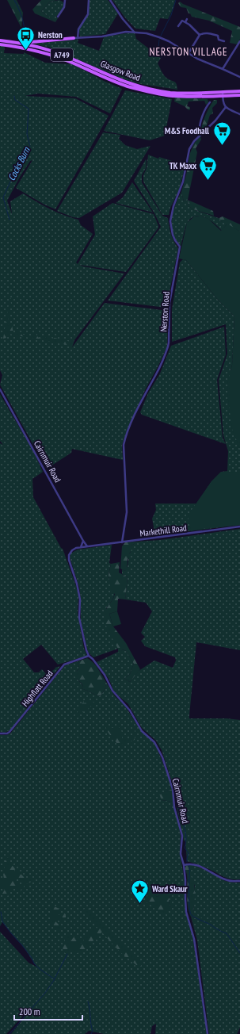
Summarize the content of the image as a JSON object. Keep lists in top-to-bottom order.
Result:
{
  "streets": {
    "main road": ["A749", "Glasgow Road"],
    "street": [
      "Nerston Road",
      "Cairnmuir Road",
      "Markethill Road",
      "Highflatt Road"
    ]
  },
  "crossings": [
    ["Nerston Road", "Markethill Road"],
    ["Cairnmuir Road", "Markethill Road"],
    ["Cairnmuir Road", "Highflatt Road"]
  ],
  "districts": ["NERSTON VILLAGE"],
  "water": ["Cocks Burn"],
  "places": {
    "bus stop": ["Nerston"],
    "supermarket": ["M&S Foodhall", "TK Maxx"],
    "place": ["Ward Skaur"]
  },
  "scale_bar": "200 m"
}
